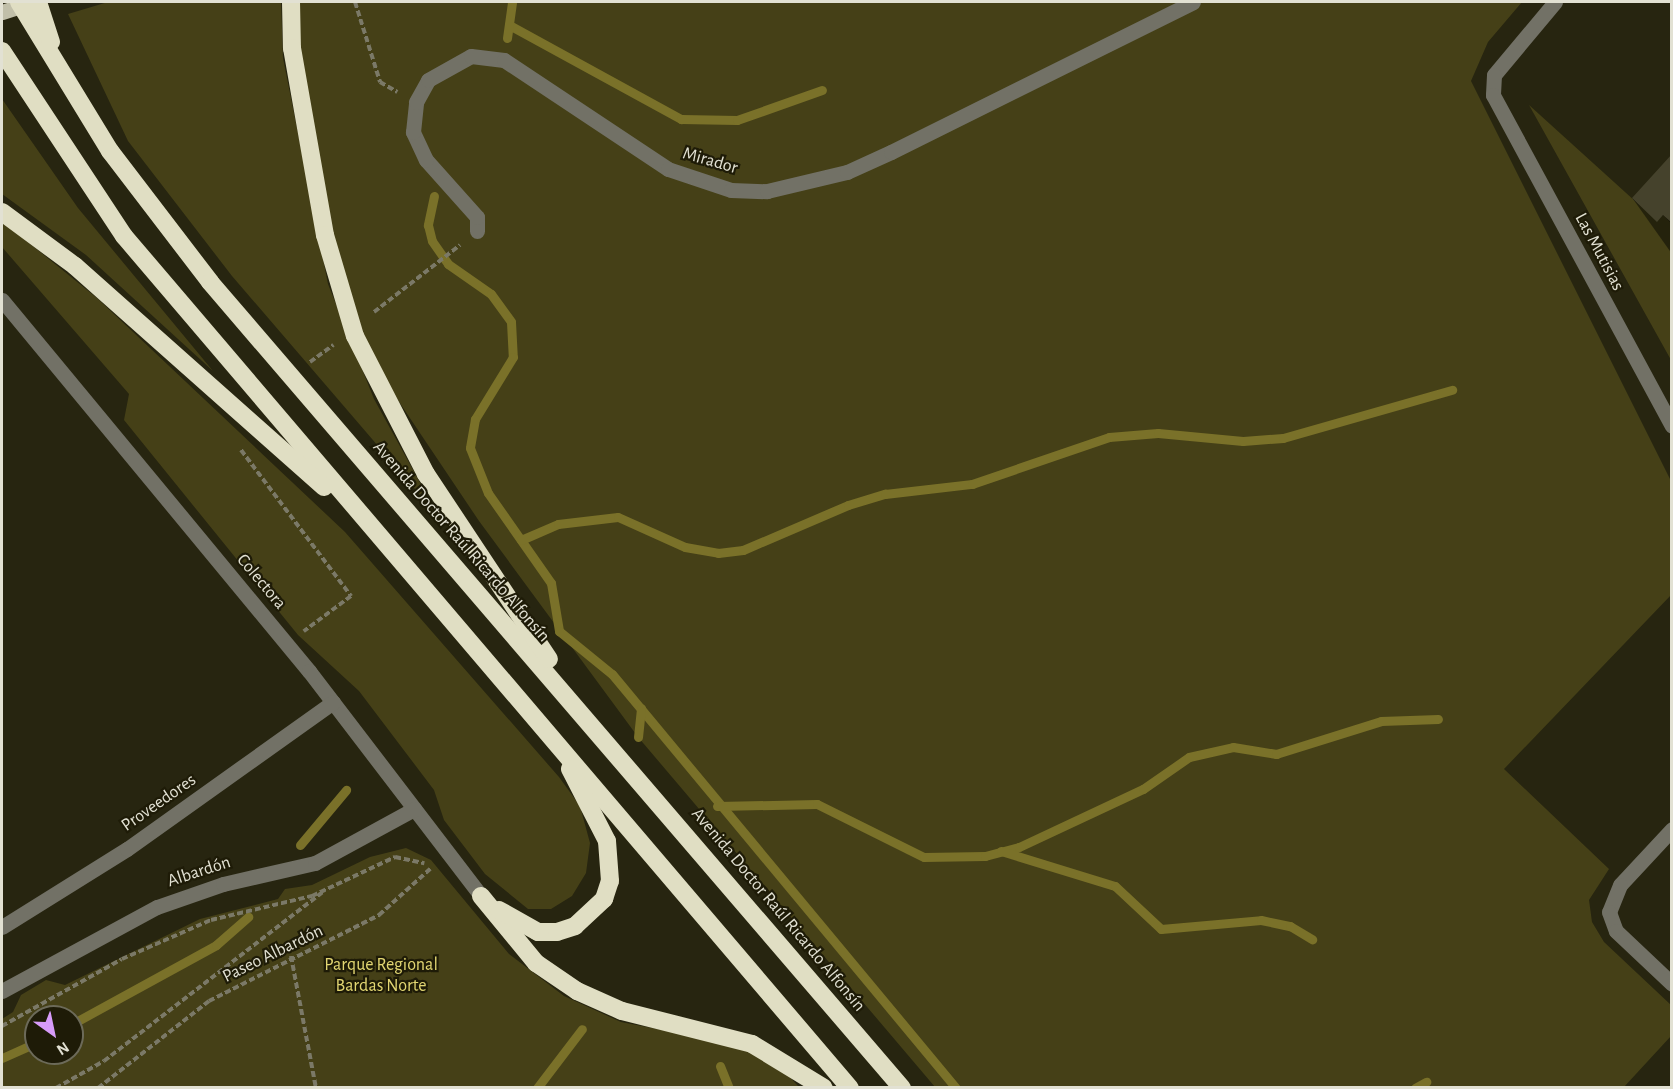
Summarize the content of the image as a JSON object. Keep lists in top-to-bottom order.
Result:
{
  "streets": {
    "highway": ["Avenida Doctor Raúl Ricardo Alfonsín"],
    "street": [
      "Mirador",
      "Las Mutisias",
      "Colectora",
      "Proveedores",
      "Albardón"
    ],
    "path": ["Paseo Albardón"]
  },
  "crossings": [
    ["Colectora", "Proveedores"],
    ["Colectora", "Albardón"]
  ],
  "parks": ["Parque Regional Bardas Norte"],
  "north": "bottom right"
}
